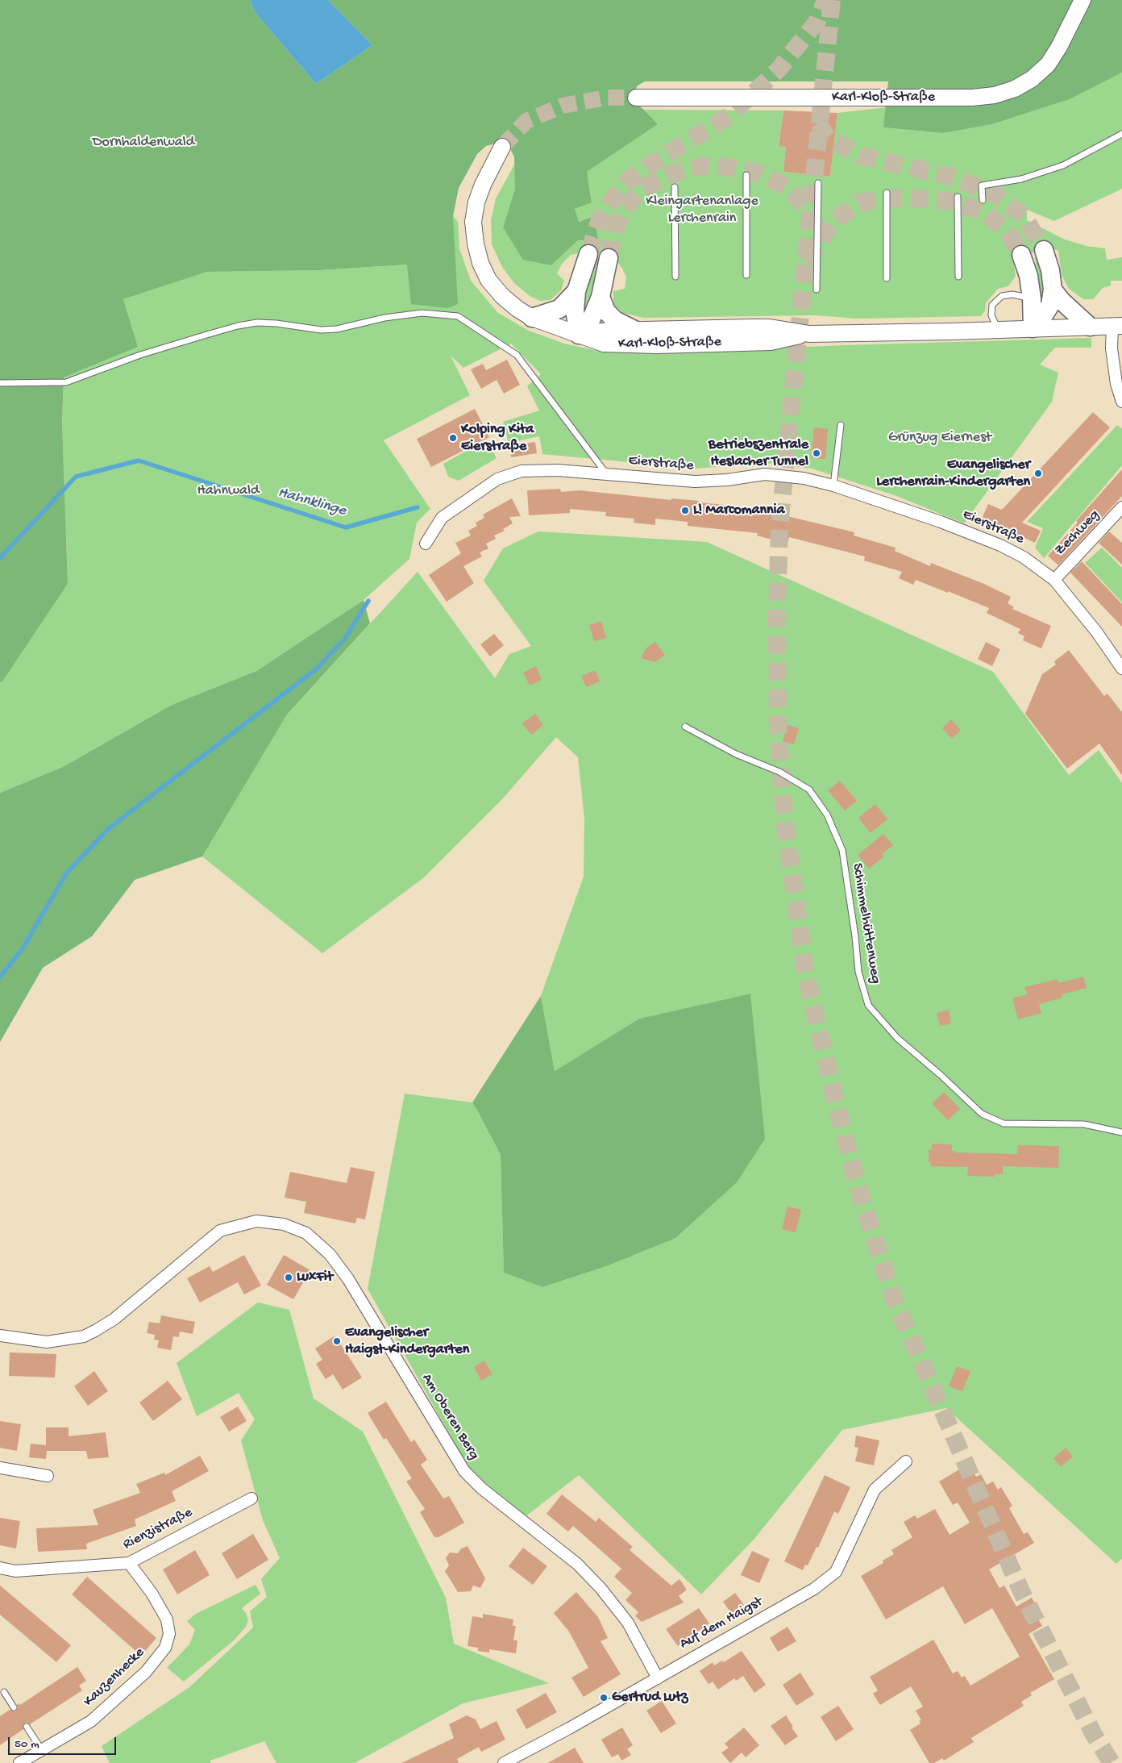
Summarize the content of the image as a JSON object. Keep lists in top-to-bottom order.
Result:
{
  "streets": {
    "main road": ["Karl-Kloß-Straße"],
    "street": [
      "Eierstraße",
      "Zechweg",
      "Am Oberen Berg",
      "Rienzistraße",
      "Auf dem Haigst",
      "Kauzenhecke"
    ],
    "lane": ["Schimmelhüttenweg"]
  },
  "crossings": [
    ["Eierstraße", "Zechweg"],
    ["Am Oberen Berg", "Auf dem Haigst"],
    ["Rienzistraße", "Kauzenhecke"]
  ],
  "water": ["Hahnklinge"],
  "parks": [
    "Dornhaldenwald",
    "Kleingartenanlage Lerchenrain",
    "Grünzug Eiernest",
    "Hahnwald"
  ],
  "places": [
    "Kolping Kita Eierstraße",
    "Betriebszentrale Heslacher Tunnel",
    "Evangelischer Lerchenrain-Kindergarten",
    "L! Marcomannia",
    "LuxFit",
    "Evangelischer Haigst-Kindergarten",
    "Gertrud Lutz"
  ],
  "scale_bar": "50 m"
}
